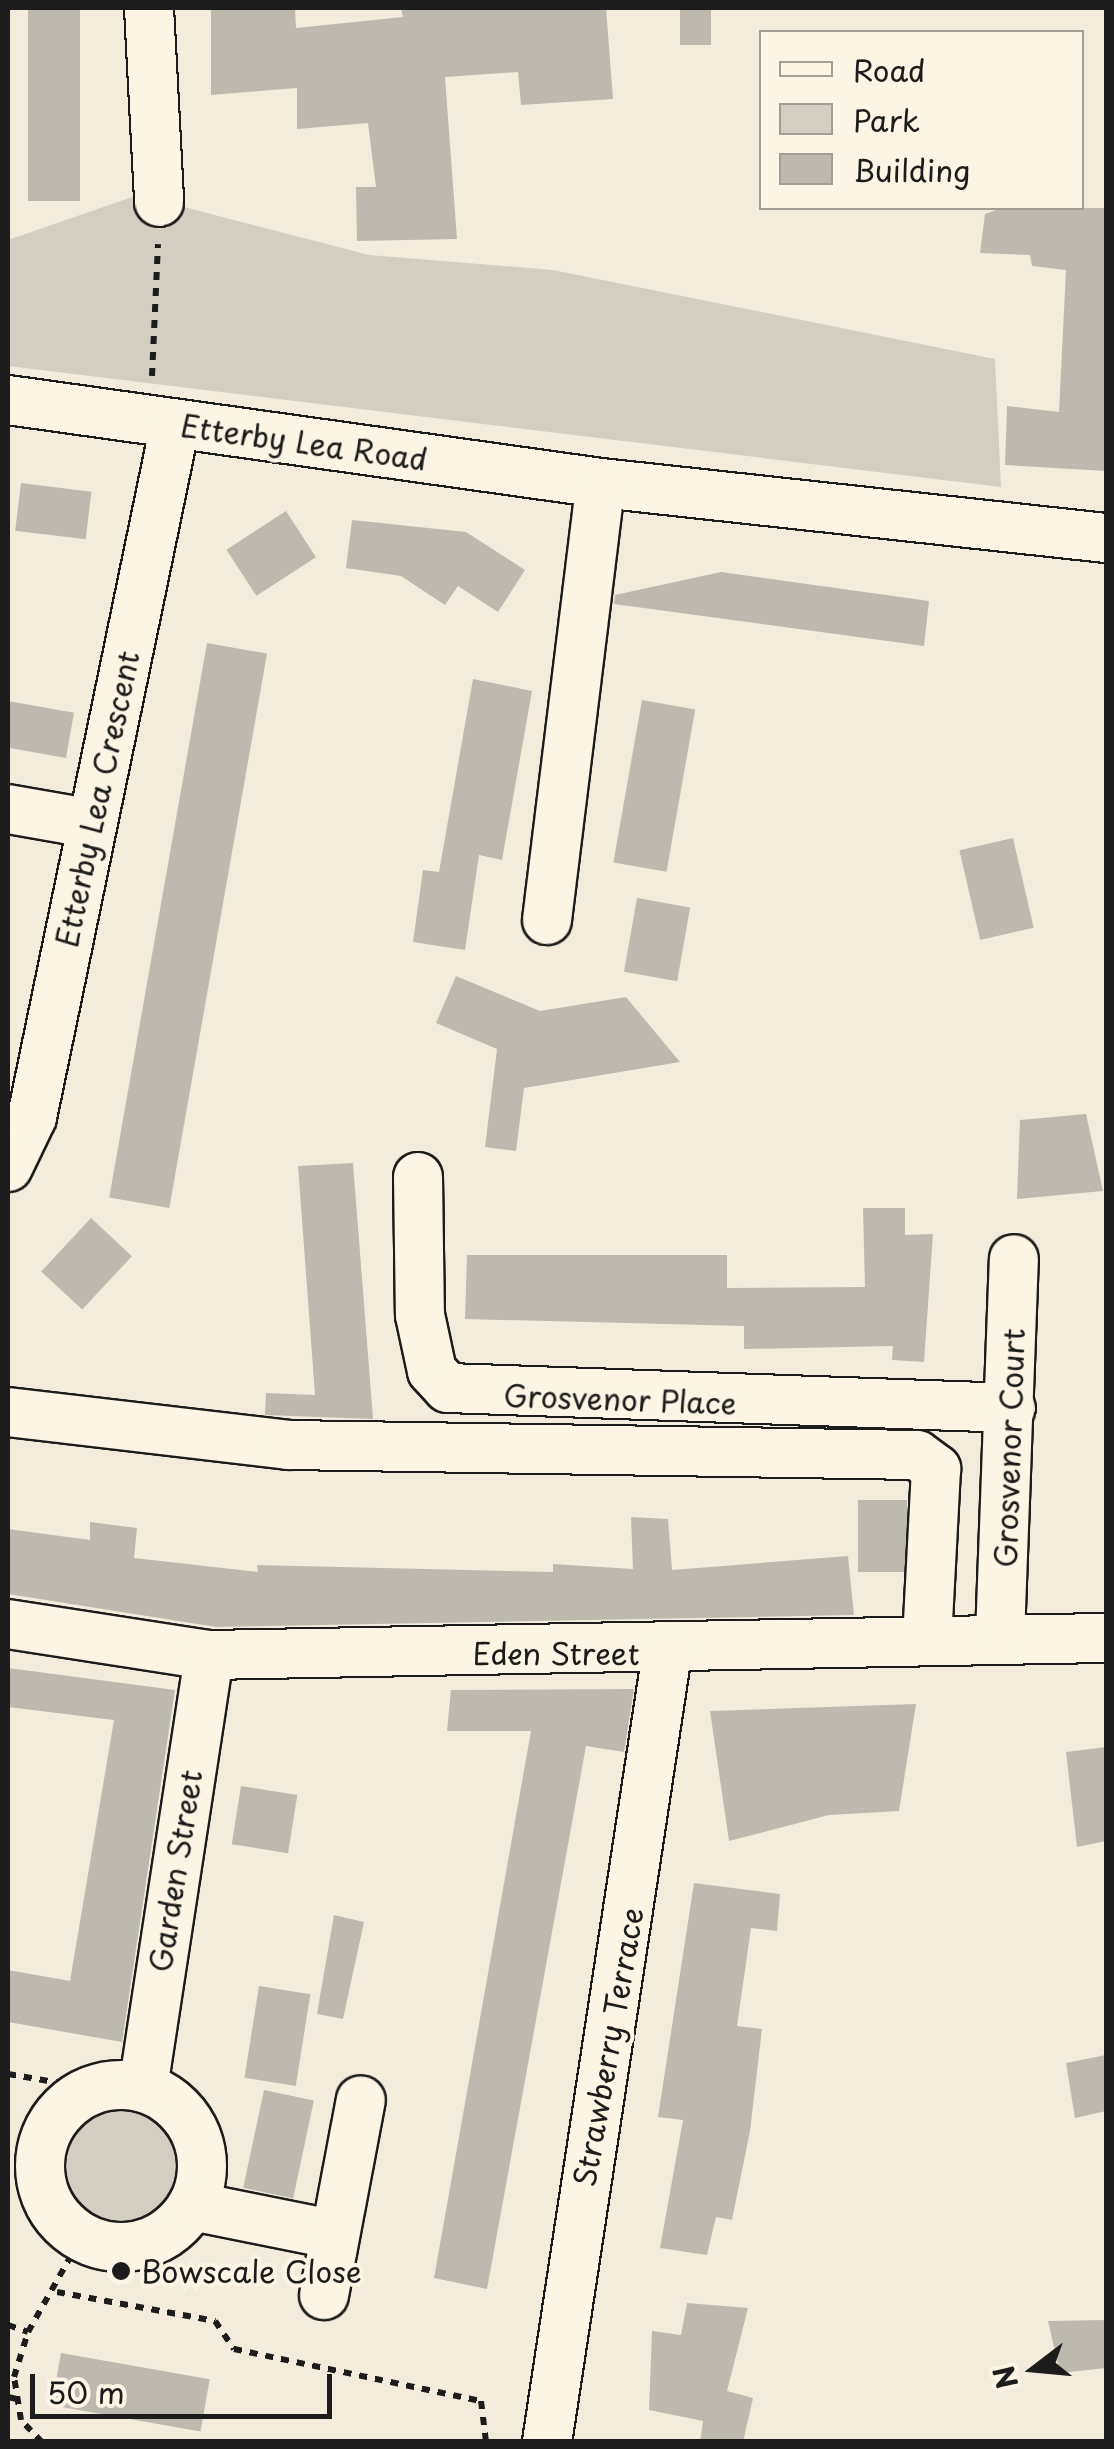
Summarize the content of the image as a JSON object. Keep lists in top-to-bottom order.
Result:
{
  "streets": {
    "street": [
      "Etterby Lea Road",
      "Etterby Lea Crescent",
      "Grosvenor Place",
      "Grosvenor Court",
      "Eden Street",
      "Garden Street",
      "Strawberry Terrace"
    ]
  },
  "crossings": [
    ["Etterby Lea Road", "Etterby Lea Crescent"],
    ["Grosvenor Place", "Grosvenor Court"],
    ["Grosvenor Court", "Eden Street"],
    ["Eden Street", "Garden Street"],
    ["Eden Street", "Strawberry Terrace"]
  ],
  "places": ["Bowscale Close"],
  "legend": ["Road", "Park", "Building"],
  "scale_bar": "50 m",
  "north": "left"
}
